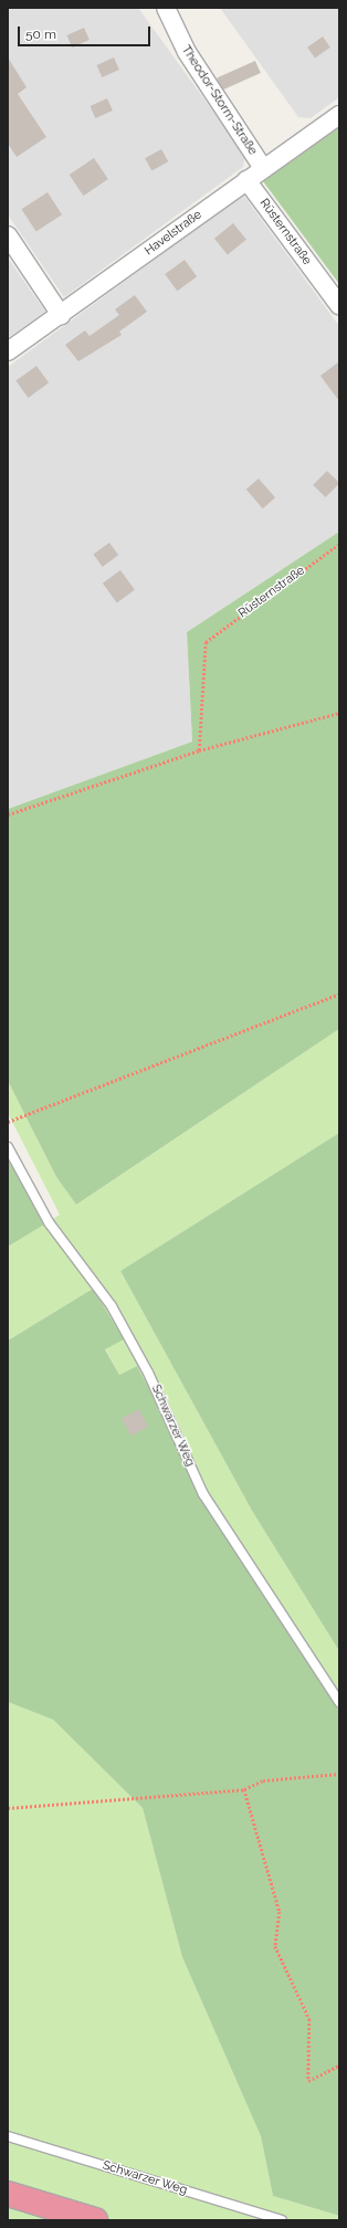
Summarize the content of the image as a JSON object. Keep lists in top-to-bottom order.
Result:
{
  "streets": {
    "street": ["Theodor-Storm-Straße", "Rüsternstraße", "Havelstraße"],
    "lane": ["Schwarzer Weg"]
  },
  "crossings": [
    ["Theodor-Storm-Straße", "Havelstraße"],
    ["Rüsternstraße", "Havelstraße"]
  ],
  "scale_bar": "50 m"
}
